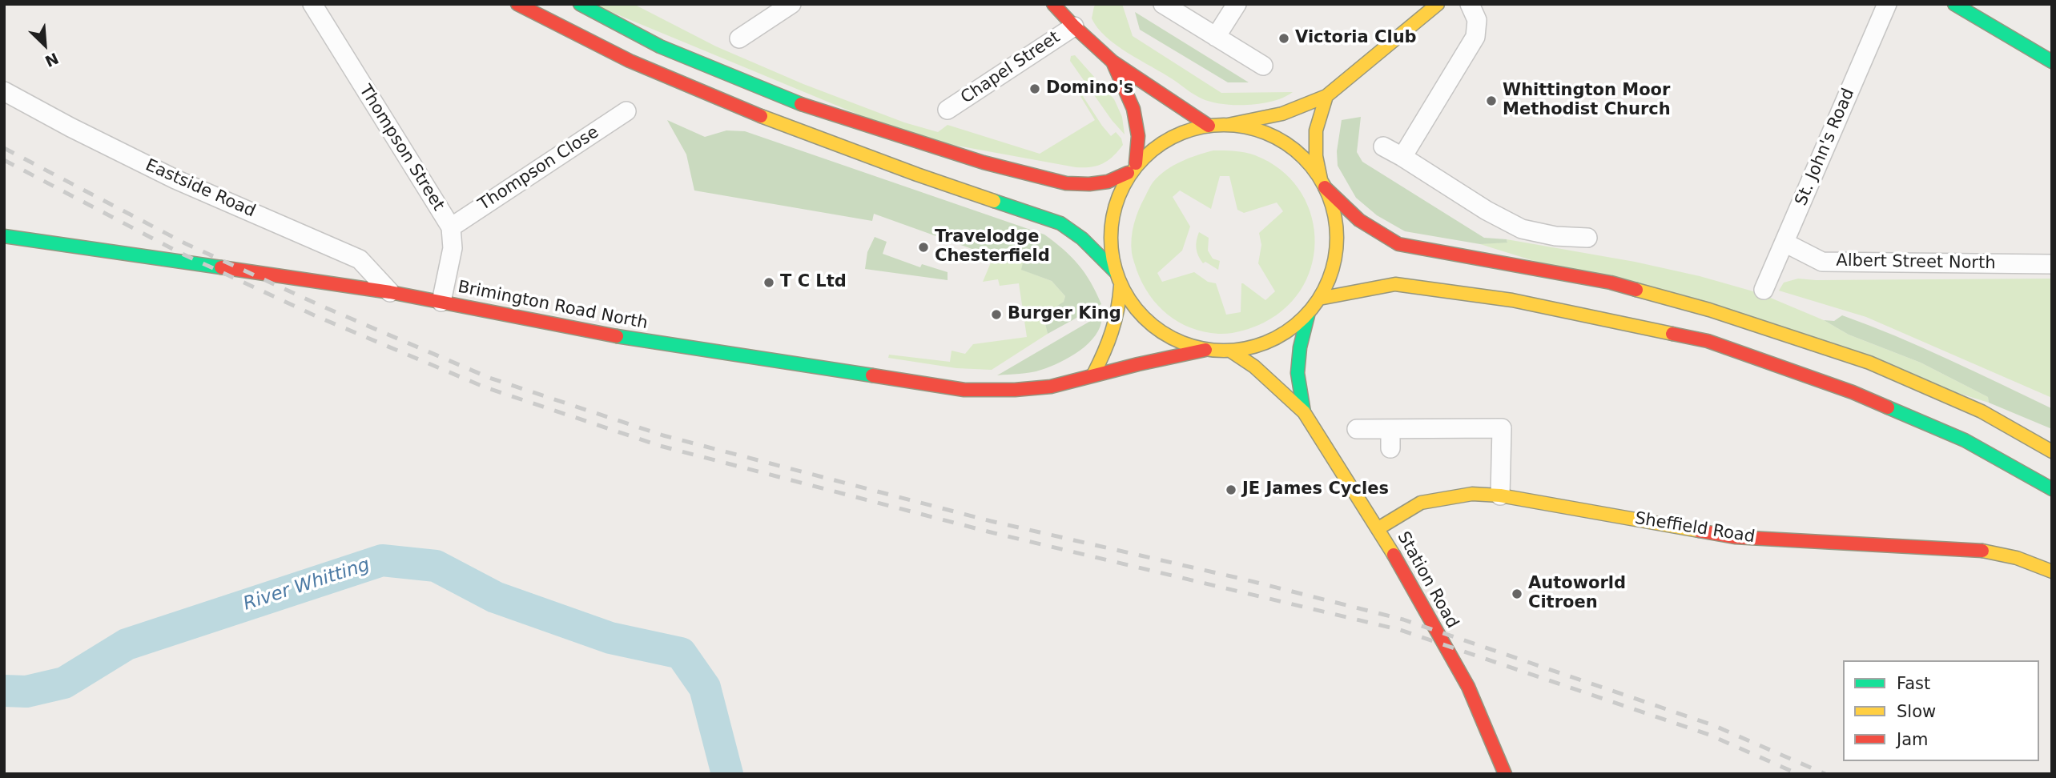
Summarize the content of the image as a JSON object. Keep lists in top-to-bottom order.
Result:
{
  "streets": {
    "main road": ["Brimington Road North", "Sheffield Road", "Station Road"],
    "street": [
      "Chapel Street",
      "St. John's Road",
      "Thompson Street",
      "Thompson Close",
      "Eastside Road",
      "Albert Street North"
    ]
  },
  "crossings": [
    ["St. John's Road", "Albert Street North"],
    ["Thompson Street", "Thompson Close"],
    ["Thompson Street", "Brimington Road North"],
    ["Eastside Road", "Brimington Road North"],
    ["Sheffield Road", "Station Road"]
  ],
  "water": ["River Whitting"],
  "places": [
    "Victoria Club",
    "Domino's",
    "Whittington Moor Methodist Church",
    "Travelodge Chesterfield",
    "T C Ltd",
    "Burger King",
    "JE James Cycles",
    "Autoworld Citroen"
  ],
  "legend": ["Fast", "Slow", "Jam"],
  "north": "bottom right"
}
